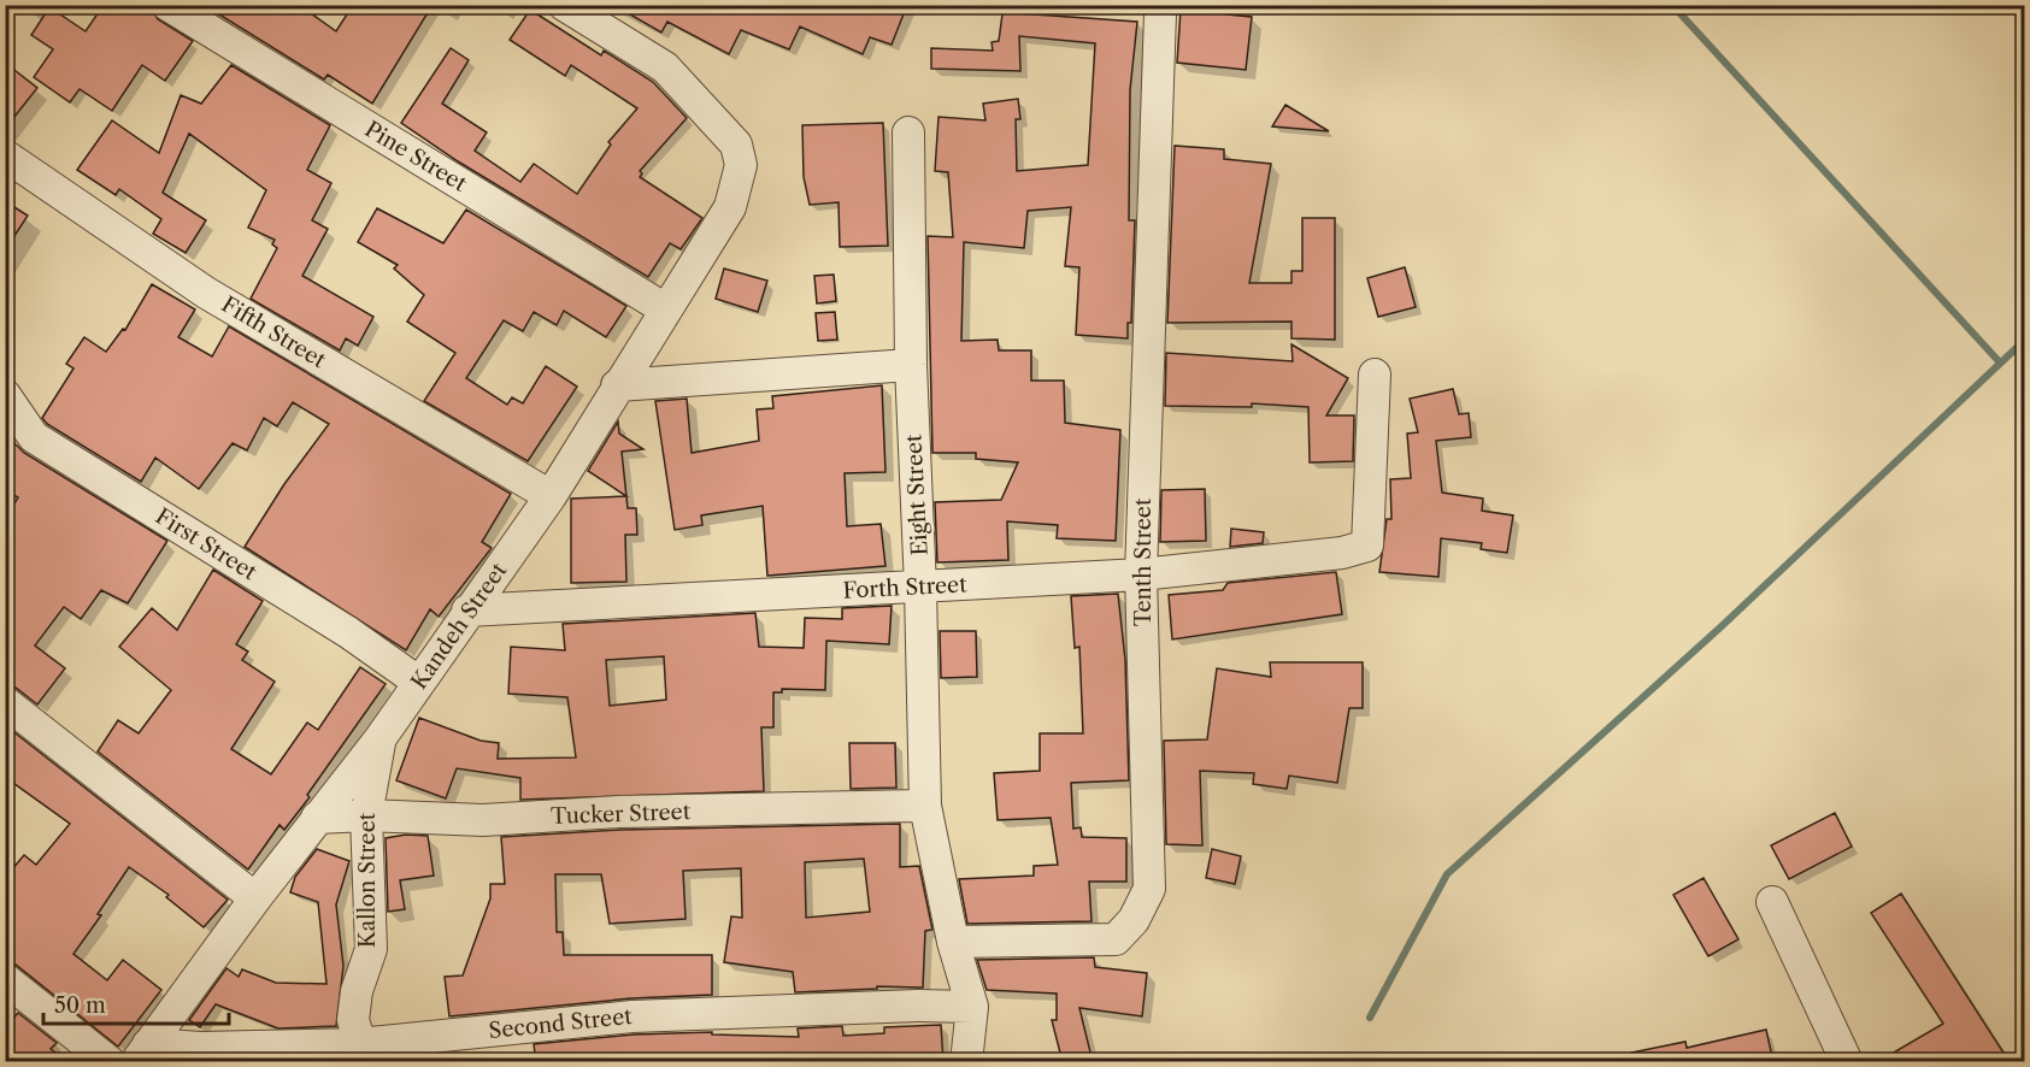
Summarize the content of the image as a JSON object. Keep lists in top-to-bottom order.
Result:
{
  "streets": {
    "street": [
      "Pine Street",
      "Fifth Street",
      "Eight Street",
      "First Street",
      "Tenth Street",
      "Forth Street",
      "Kandeh Street",
      "Tucker Street",
      "Kallon Street",
      "Second Street"
    ]
  },
  "crossings": [
    ["Pine Street", "Kandeh Street"],
    ["Fifth Street", "Kandeh Street"],
    ["Eight Street", "Tenth Street"],
    ["Eight Street", "Forth Street"],
    ["Eight Street", "Tucker Street"],
    ["Eight Street", "Second Street"],
    ["First Street", "Kandeh Street"],
    ["Tenth Street", "Forth Street"],
    ["Forth Street", "Kandeh Street"],
    ["Kandeh Street", "Tucker Street"],
    ["Kandeh Street", "Kallon Street"],
    ["Kandeh Street", "Second Street"],
    ["Tucker Street", "Kallon Street"],
    ["Kallon Street", "Second Street"]
  ],
  "scale_bar": "50 m"
}
